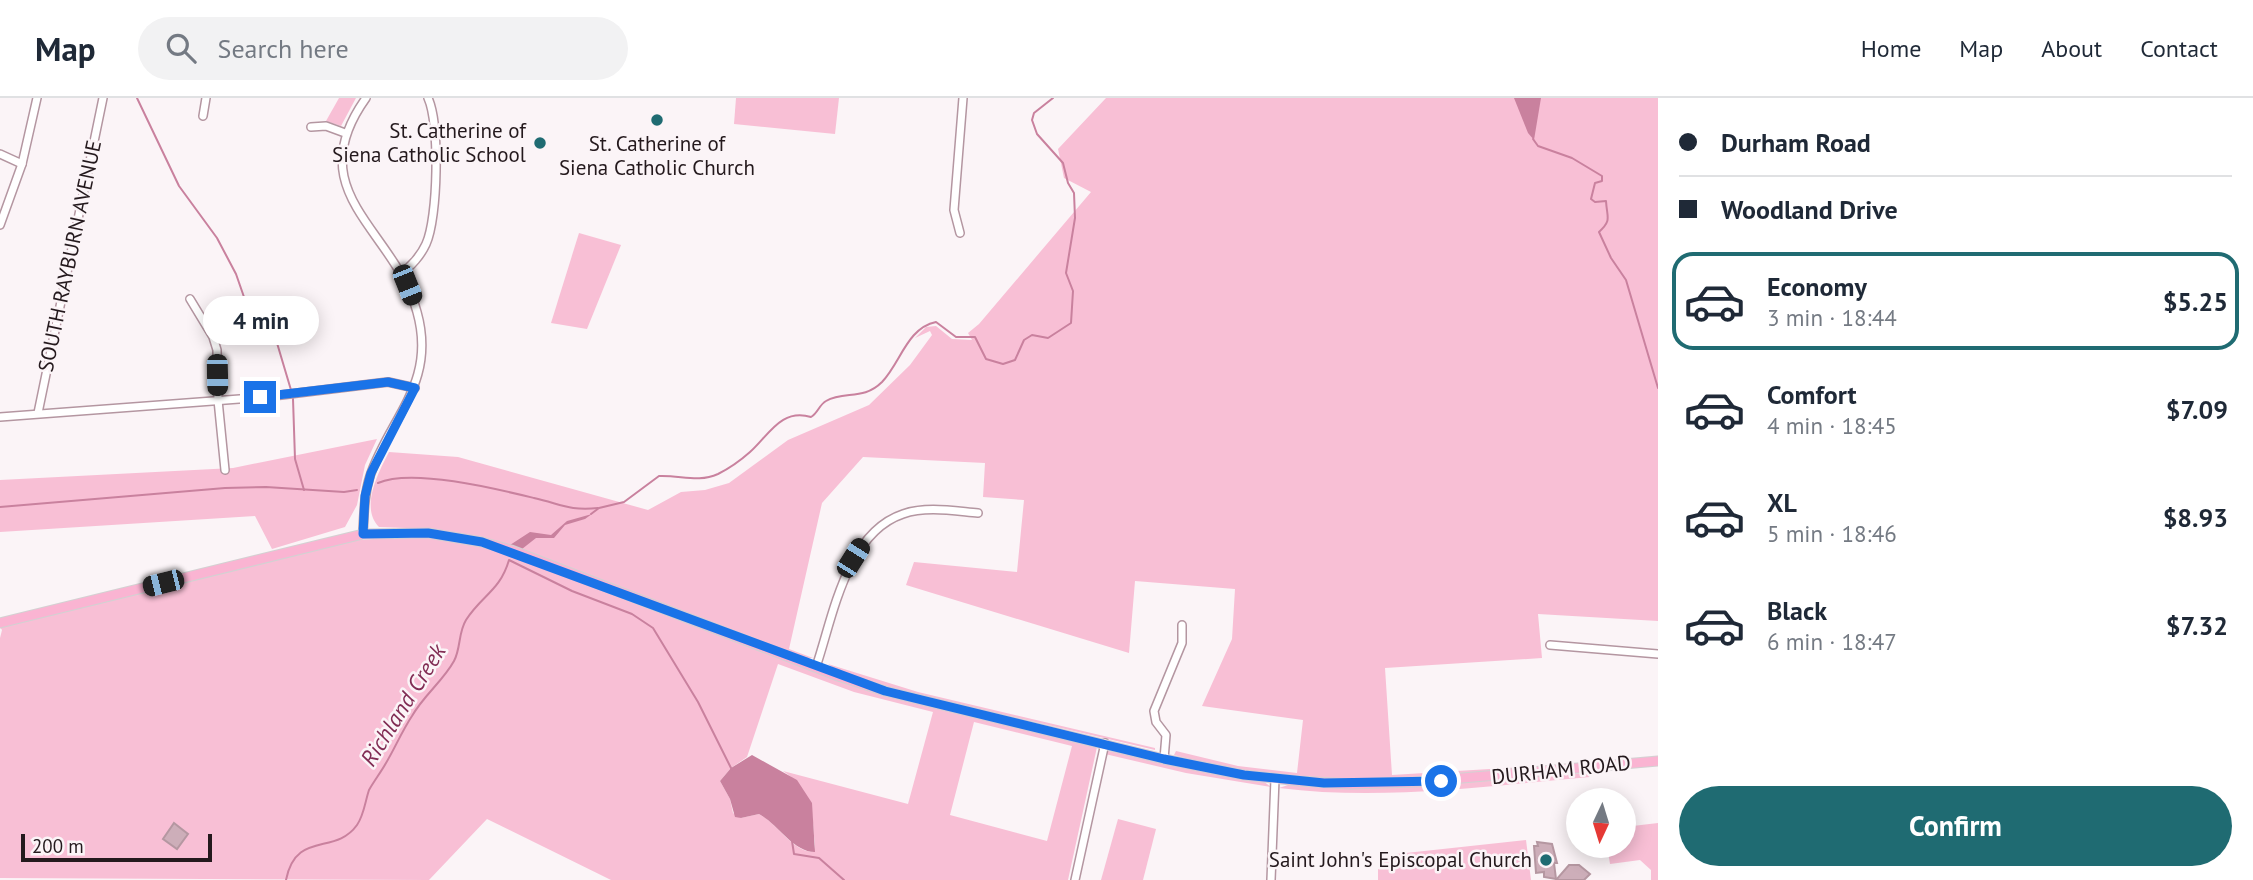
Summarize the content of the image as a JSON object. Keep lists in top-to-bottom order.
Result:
{
  "streets": {
    "main road": ["DURHAM ROAD"],
    "street": ["SOUTH RAYBURN AVENUE"]
  },
  "water": ["Richland Creek"],
  "places": ["St. Catherine of Siena Catholic Church", "St. Catherine of Siena Catholic School", "Saint John's Episcopal Church"],
  "scale_bar": "200 m",
  "north": "bottom",
  "page": {
    "header": "Map",
    "search": "Search here",
    "nav": [
      "Home",
      "Map",
      "About",
      "Contact"
    ],
    "banner": ["Durham Road", "Woodland Drive"],
    "list": [
      {
        "name": "Economy",
        "note": "3 min · 18:44",
        "value": "$5.25"
      },
      {
        "name": "Comfort",
        "note": "4 min · 18:45",
        "value": "$7.09"
      },
      {
        "name": "XL",
        "note": "5 min · 18:46",
        "value": "$8.93"
      },
      {
        "name": "Black",
        "note": "6 min · 18:47",
        "value": "$7.32"
      }
    ],
    "bubble": "4 min",
    "buttons": "Confirm",
    "scale": "200 m"
  }
}
